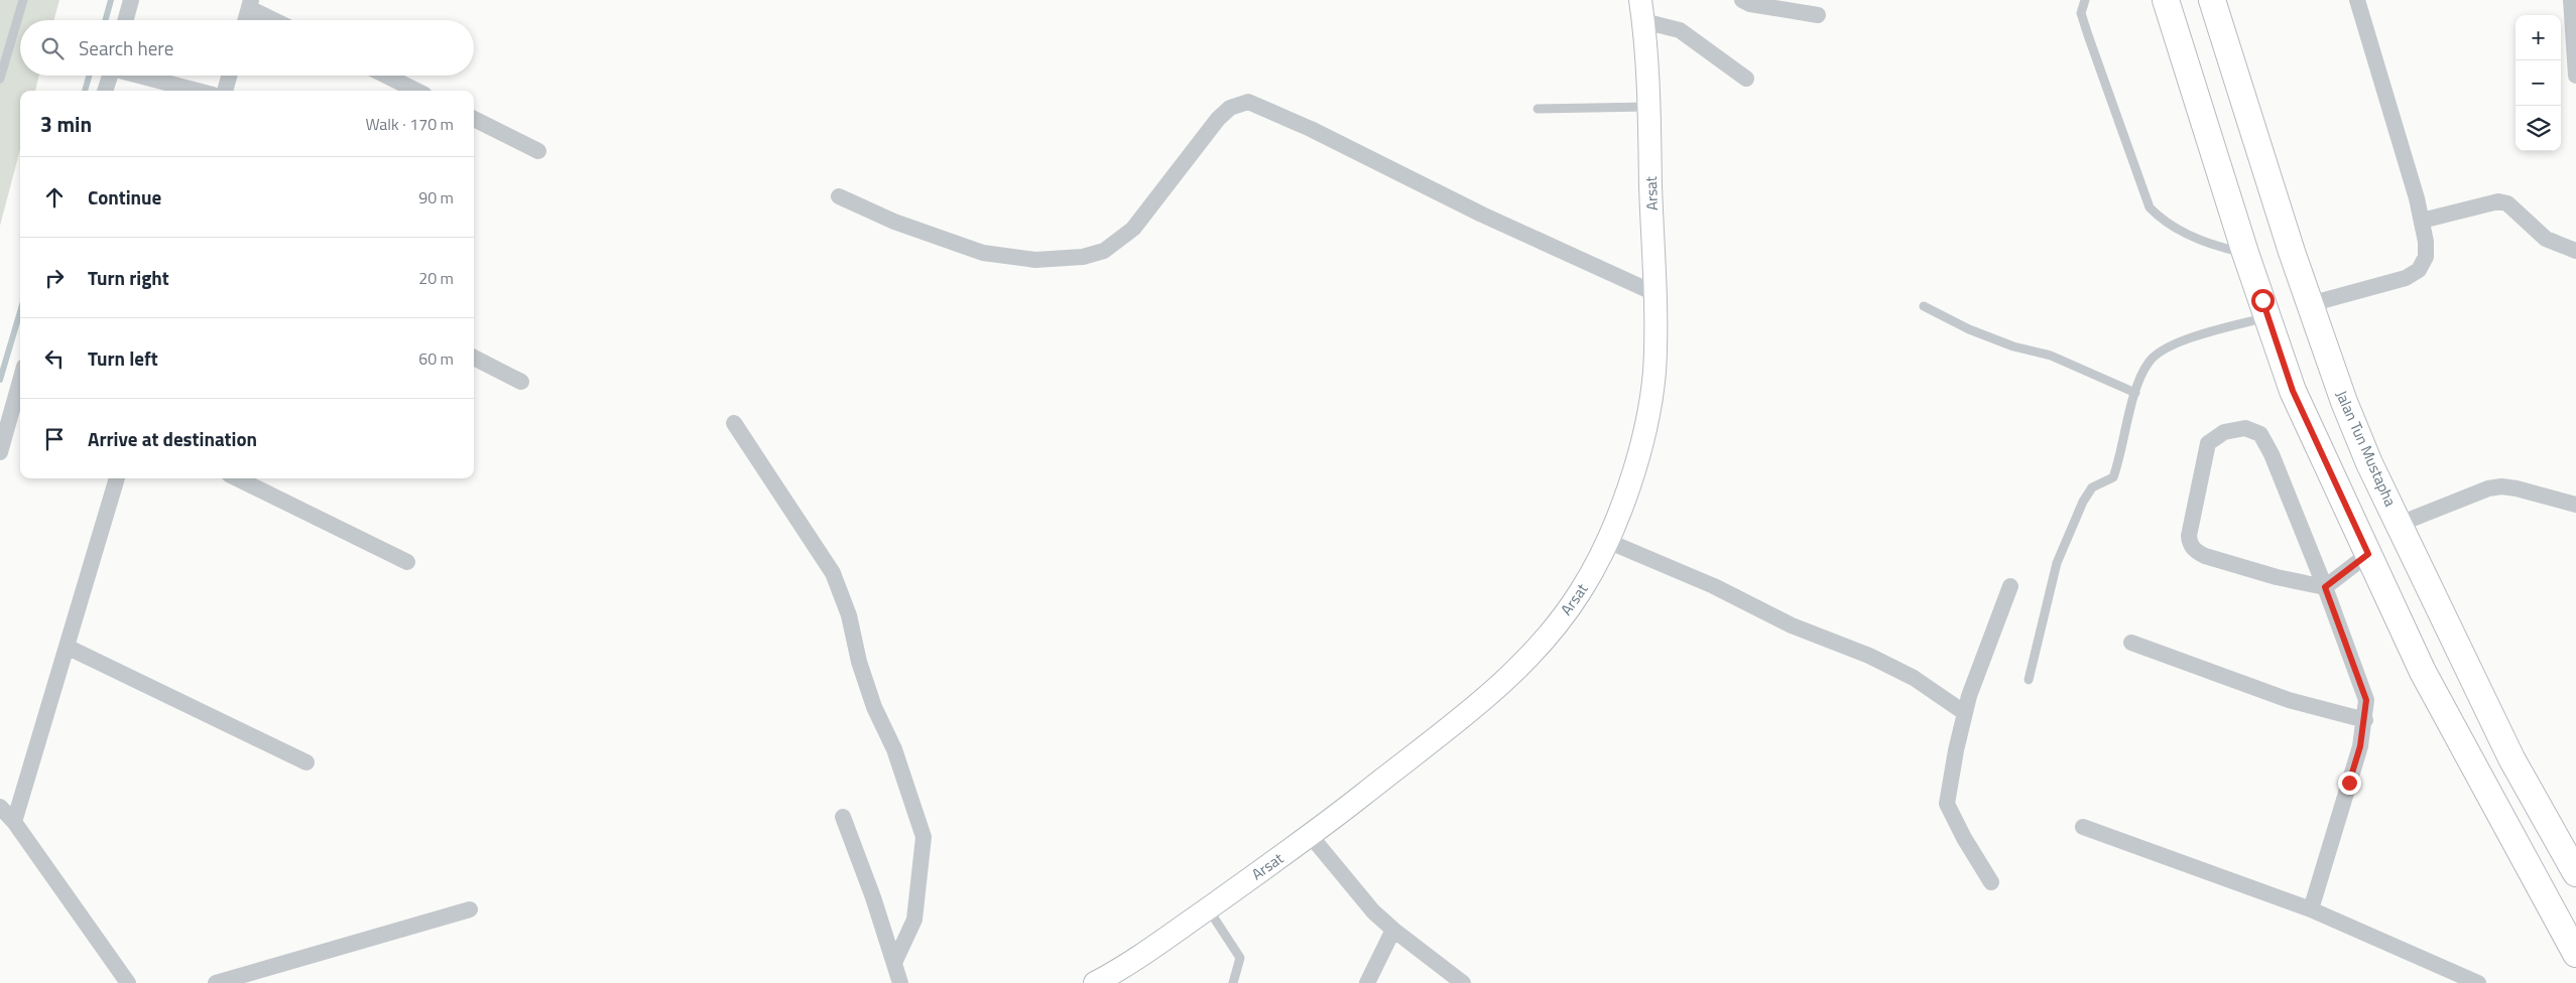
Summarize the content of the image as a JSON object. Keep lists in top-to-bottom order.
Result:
{
  "streets": {
    "main road": ["Jalan Tun Mustapha"],
    "street": ["Arsat"]
  },
  "page": {
    "map_buttons": ["+", "−"],
    "search": "Search here",
    "heading": ["3 min", "Walk · 170 m"],
    "list": [
      ["Continue", "90 m"],
      ["Turn right", "20 m"],
      ["Turn left", "60 m"],
      "Arrive at destination"
    ]
  }
}
